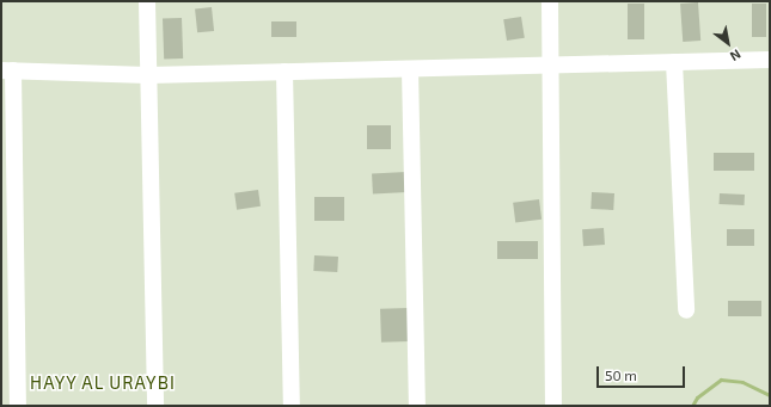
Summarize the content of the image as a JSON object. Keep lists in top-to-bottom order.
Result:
{
  "districts": ["HAYY AL URAYBI"],
  "scale_bar": "50 m",
  "north": "bottom right"
}
